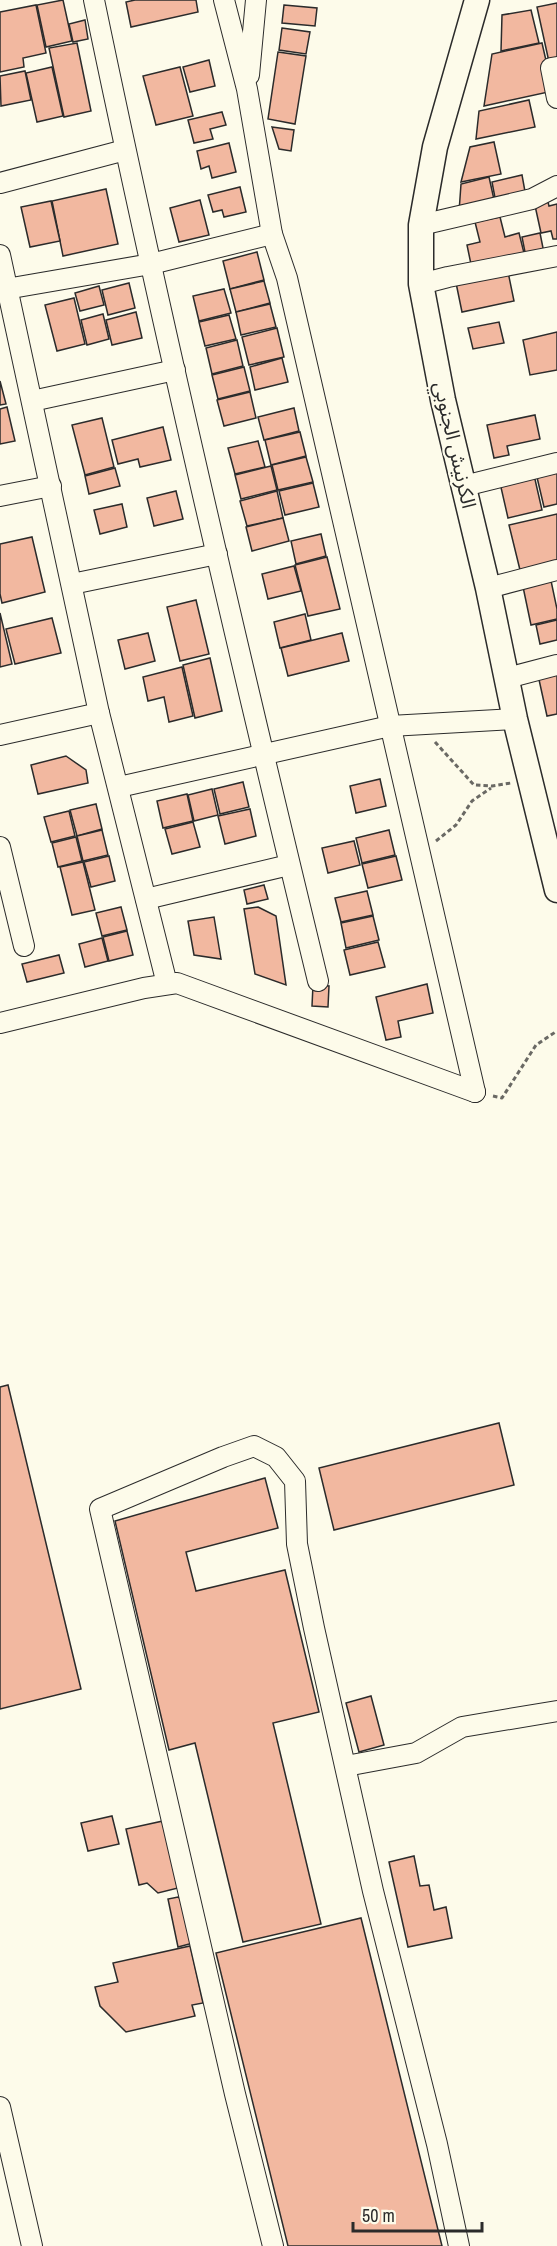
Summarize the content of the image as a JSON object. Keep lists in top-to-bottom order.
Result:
{
  "streets": {
    "main road": ["الكرنيش الجنوبي"]
  },
  "scale_bar": "50 m"
}
